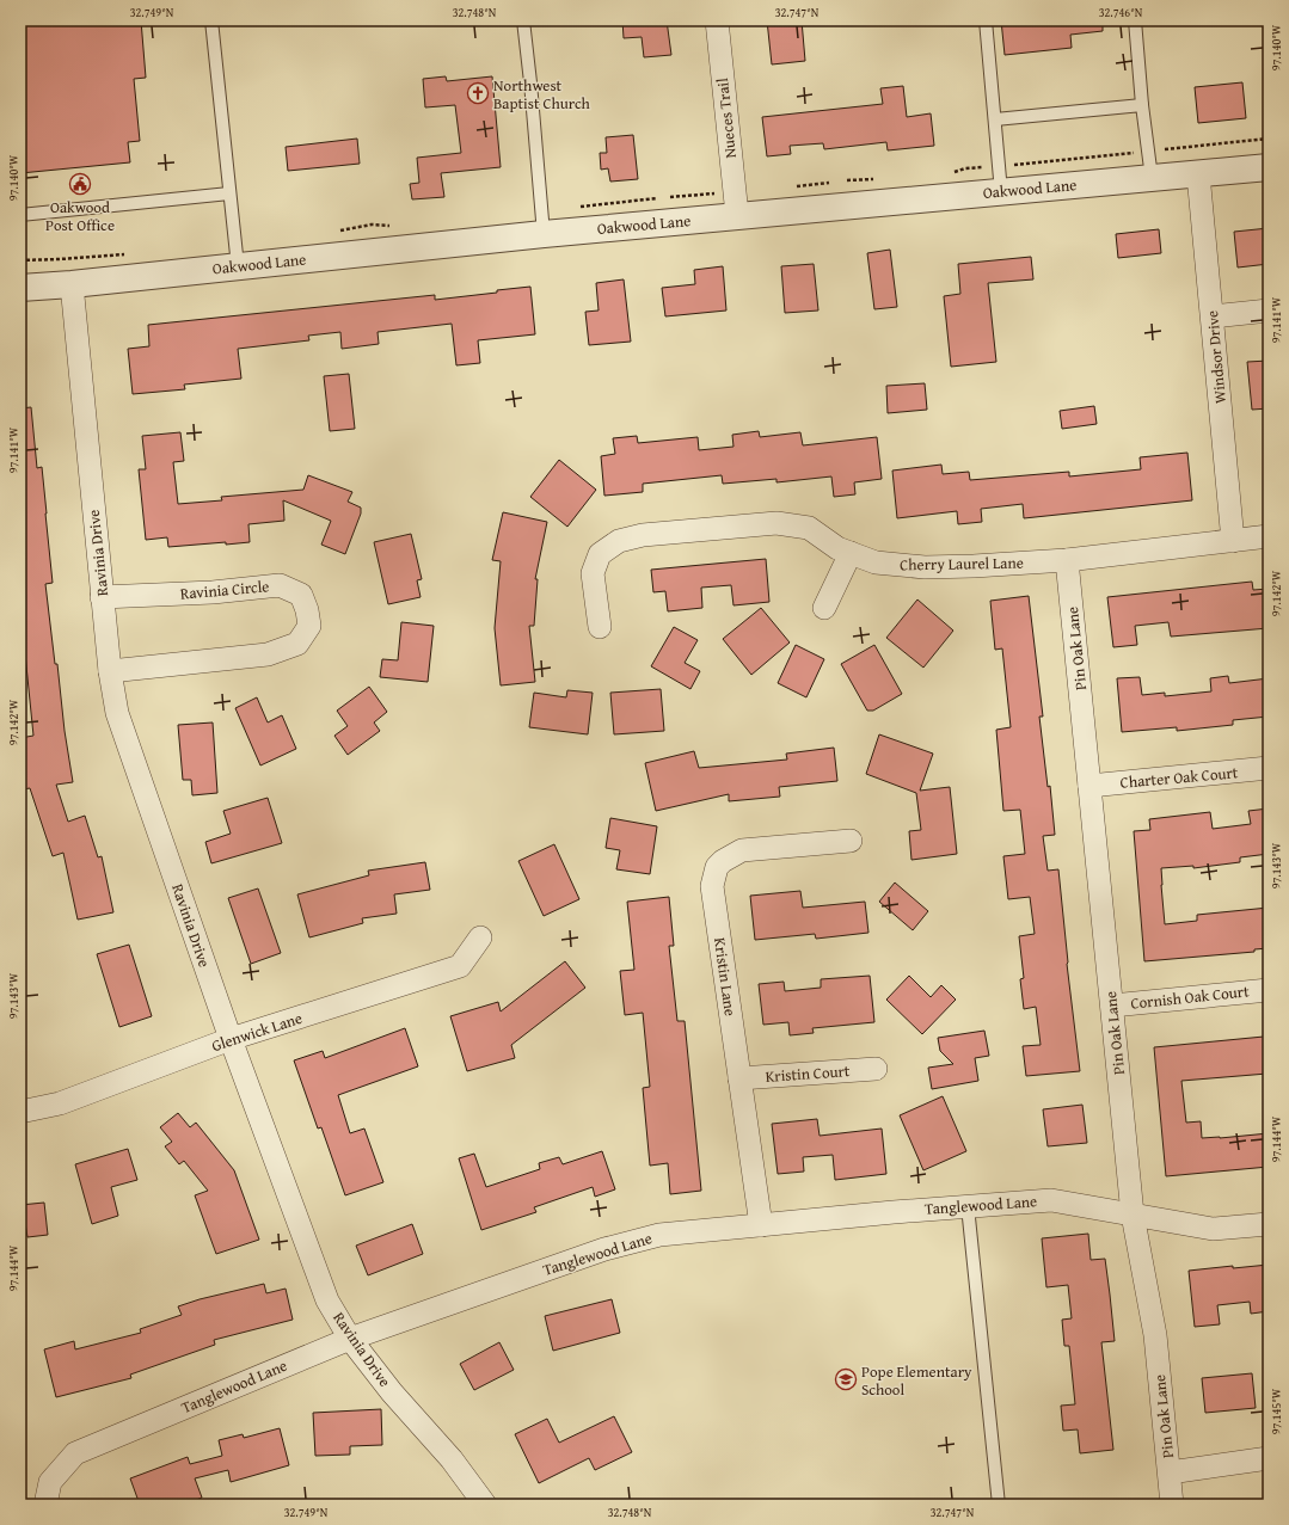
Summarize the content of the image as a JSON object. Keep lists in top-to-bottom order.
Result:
{
  "streets": {
    "street": [
      "Nueces Trail",
      "Oakwood Lane",
      "Windsor Drive",
      "Ravinia Drive",
      "Cherry Laurel Lane",
      "Ravinia Circle",
      "Pin Oak Lane",
      "Charter Oak Court",
      "Kristin Lane",
      "Cornish Oak Court",
      "Glenwick Lane",
      "Kristin Court",
      "Tanglewood Lane"
    ]
  },
  "crossings": [
    ["Nueces Trail", "Oakwood Lane"],
    ["Oakwood Lane", "Windsor Drive"],
    ["Oakwood Lane", "Ravinia Drive"],
    ["Windsor Drive", "Cherry Laurel Lane"],
    ["Ravinia Drive", "Ravinia Circle"],
    ["Ravinia Drive", "Glenwick Lane"],
    ["Ravinia Drive", "Tanglewood Lane"],
    ["Cherry Laurel Lane", "Pin Oak Lane"],
    ["Pin Oak Lane", "Charter Oak Court"],
    ["Pin Oak Lane", "Cornish Oak Court"],
    ["Pin Oak Lane", "Tanglewood Lane"],
    ["Kristin Lane", "Kristin Court"],
    ["Kristin Lane", "Tanglewood Lane"]
  ],
  "places": {
    "church": ["Northwest Baptist Church"],
    "public building": ["Oakwood Post Office"],
    "school or university": ["Pope Elementary School"]
  },
  "coordinates": [
    "32.749°N",
    "32.748°N",
    "32.747°N",
    "32.746°N",
    "97.140°W",
    "97.141°W",
    "97.142°W",
    "97.143°W",
    "97.144°W",
    "97.145°W"
  ]
}
